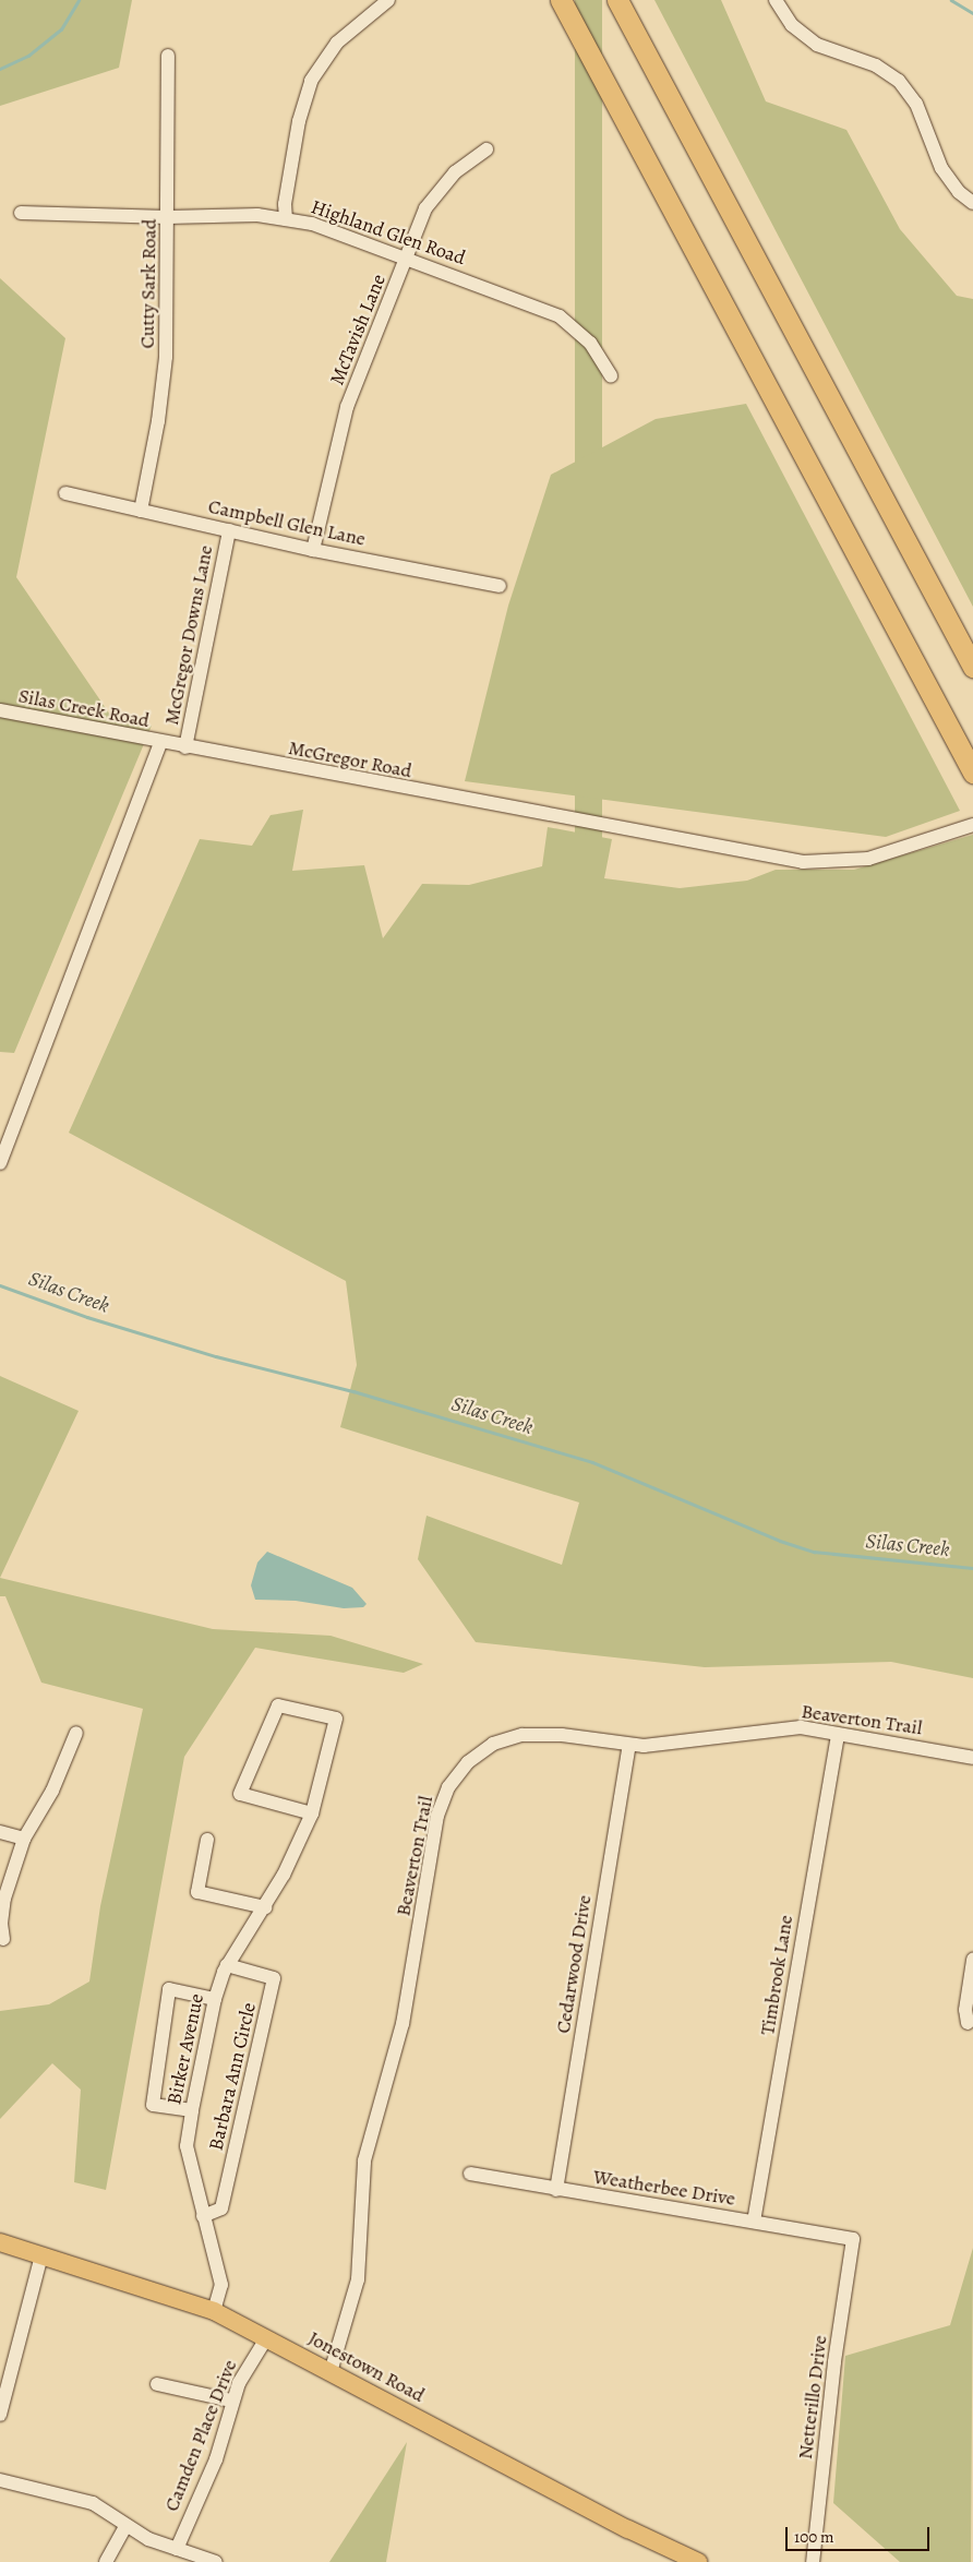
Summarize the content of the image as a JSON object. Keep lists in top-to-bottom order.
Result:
{
  "streets": {
    "main road": ["Jonestown Road"],
    "street": [
      "Highland Glen Road",
      "Cutty Sark Road",
      "McTavish Lane",
      "Campbell Glen Lane",
      "McGregor Downs Lane",
      "Silas Creek Road",
      "McGregor Road",
      "Beaverton Trail",
      "Cedarwood Drive",
      "Timbrook Lane",
      "Birker Avenue",
      "Barbara Ann Circle",
      "Weatherbee Drive",
      "Netterillo Drive",
      "Camden Place Drive"
    ]
  },
  "crossings": [
    ["Highland Glen Road", "Cutty Sark Road"],
    ["Highland Glen Road", "McTavish Lane"],
    ["Cutty Sark Road", "Campbell Glen Lane"],
    ["McTavish Lane", "Campbell Glen Lane"],
    ["Campbell Glen Lane", "McGregor Downs Lane"],
    ["McGregor Downs Lane", "McGregor Road"],
    ["Silas Creek Road", "McGregor Road"],
    ["Beaverton Trail", "Cedarwood Drive"],
    ["Beaverton Trail", "Timbrook Lane"],
    ["Beaverton Trail", "Jonestown Road"],
    ["Cedarwood Drive", "Weatherbee Drive"],
    ["Timbrook Lane", "Weatherbee Drive"],
    ["Birker Avenue", "Barbara Ann Circle"],
    ["Birker Avenue", "Jonestown Road"],
    ["Weatherbee Drive", "Netterillo Drive"],
    ["Jonestown Road", "Camden Place Drive"]
  ],
  "water": ["Silas Creek"],
  "scale_bar": "100 m"
}
